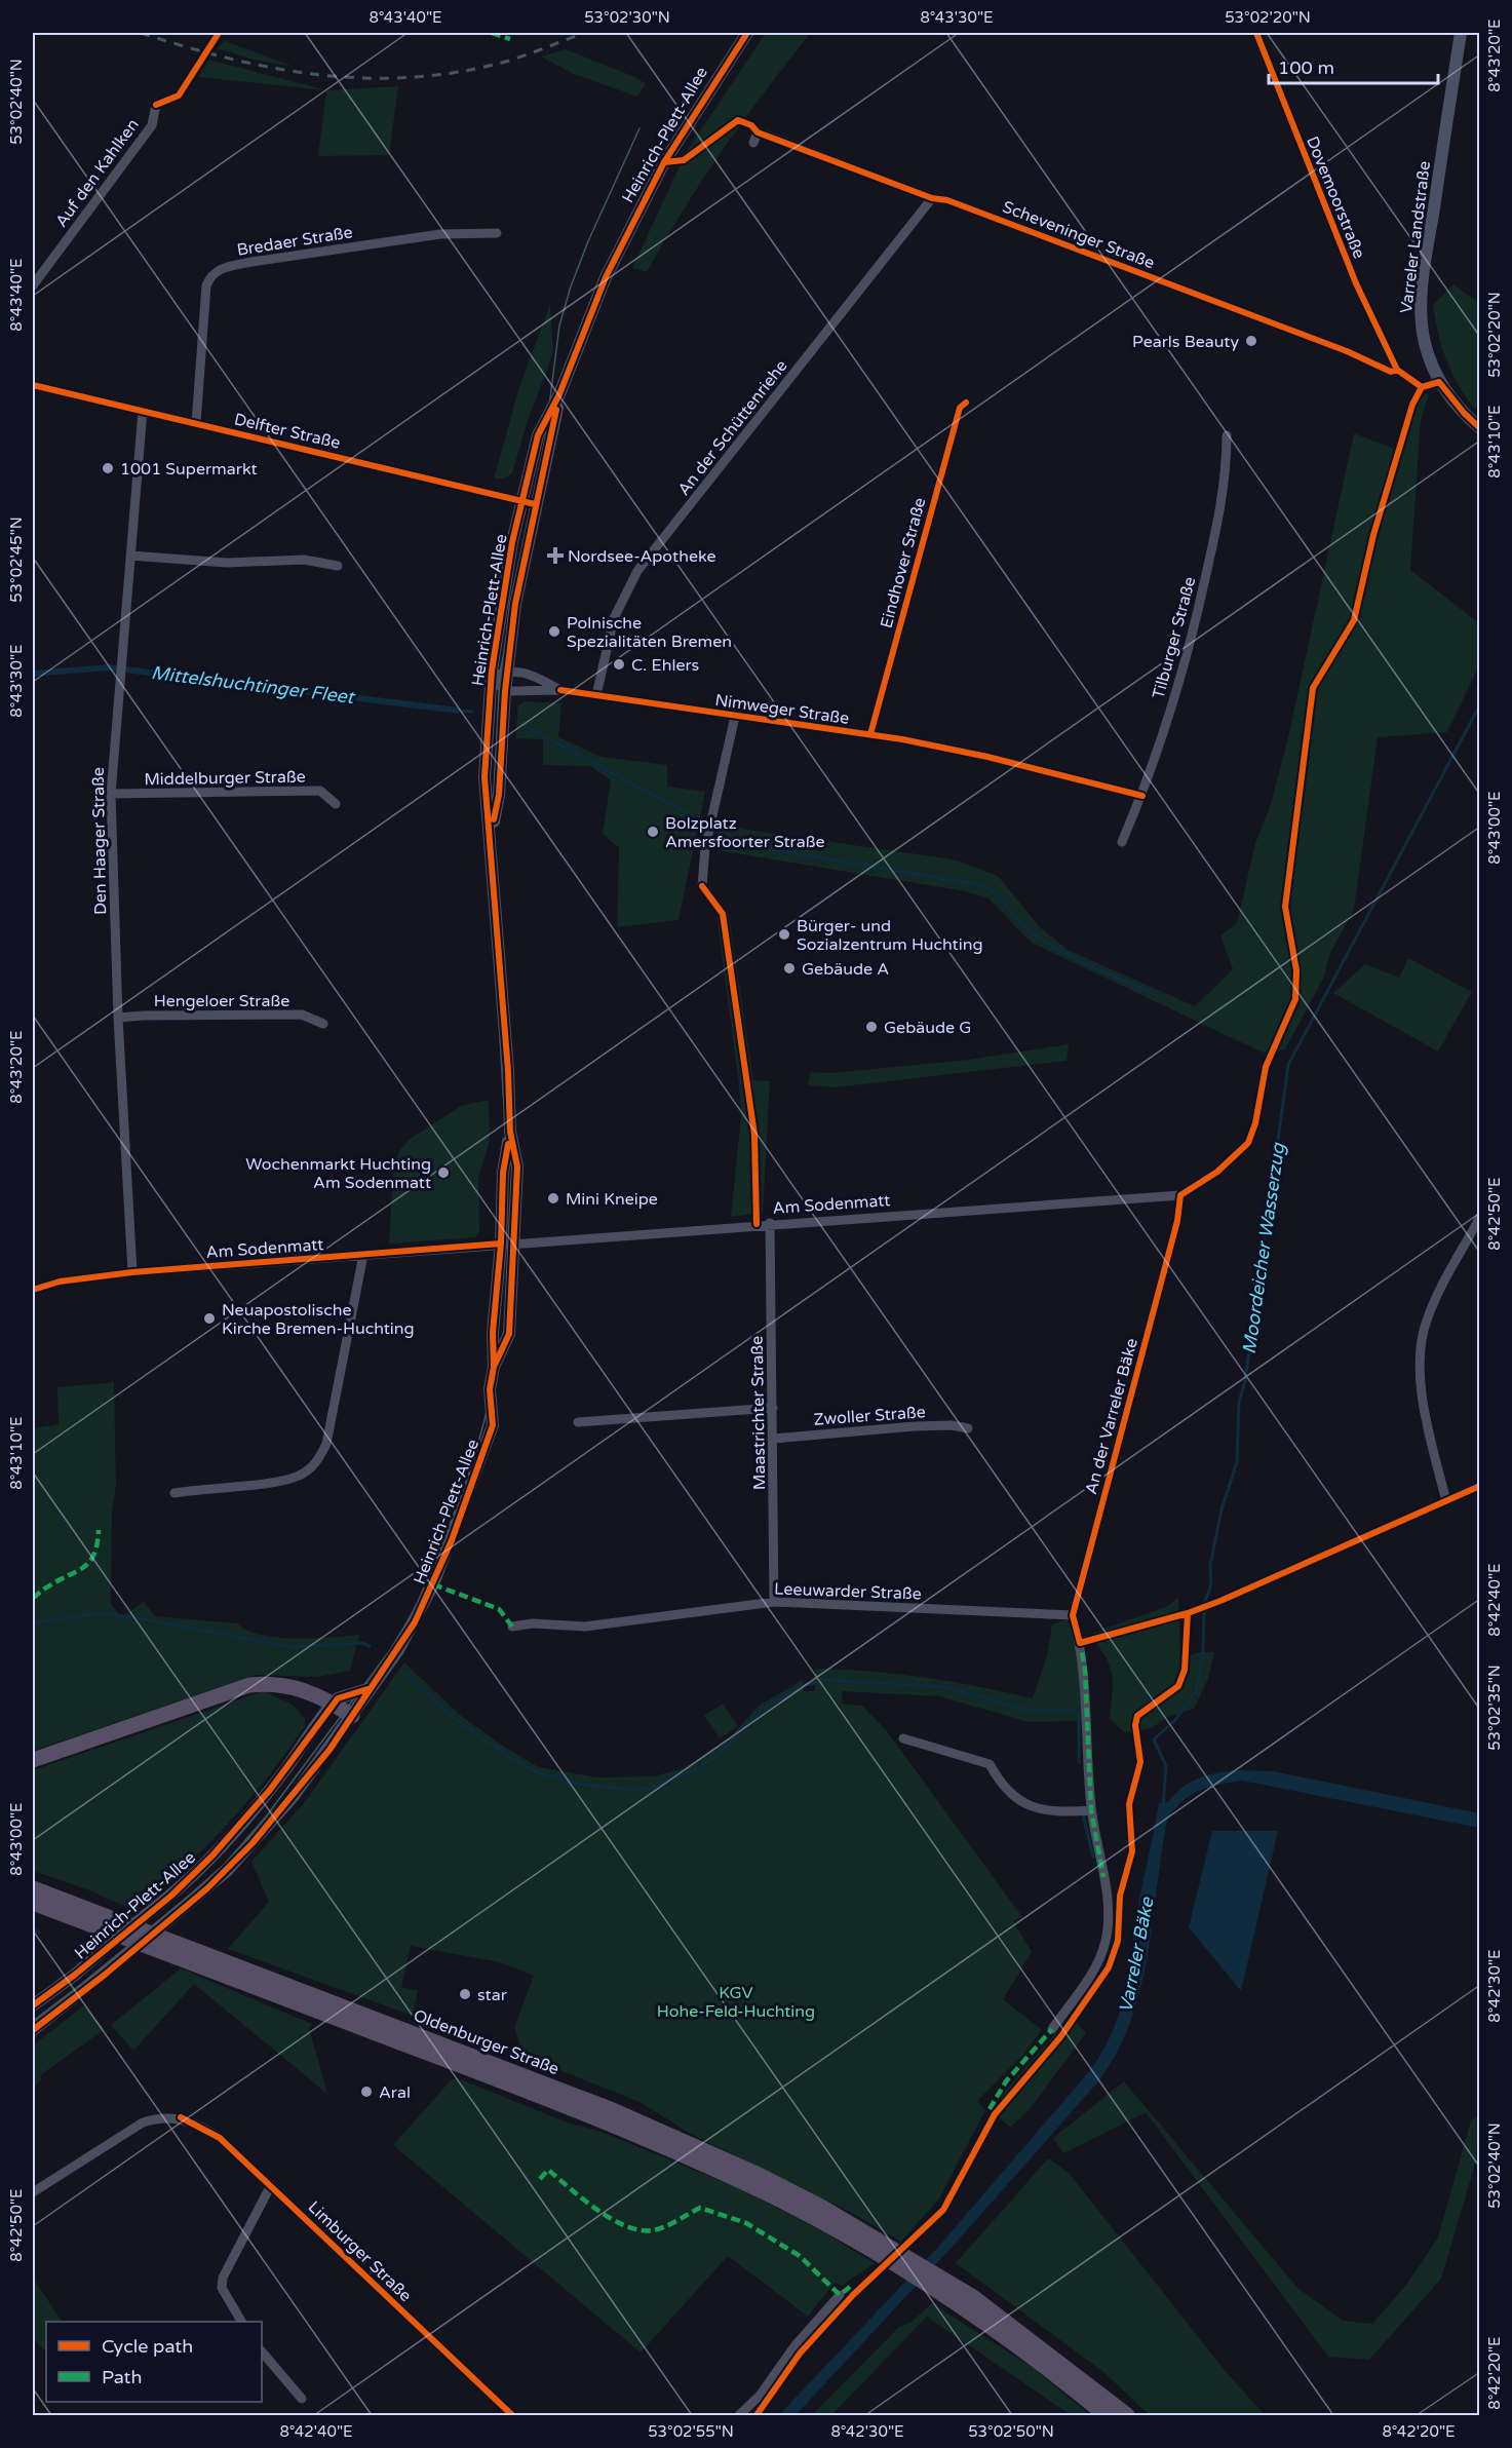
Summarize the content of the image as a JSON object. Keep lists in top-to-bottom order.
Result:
{
  "streets": {
    "highway": ["Oldenburger Straße"],
    "main road": ["Heinrich-Plett-Allee", "Varreler Landstraße"],
    "street": [
      "Auf den Kahlken",
      "Dovemoorstraße",
      "Scheveninger Straße",
      "Bredaer Straße",
      "An der Schüttenriehe",
      "Delfter Straße",
      "Eindhover Straße",
      "Tilburger Straße",
      "Nimweger Straße",
      "Middelburger Straße",
      "Den Haager Straße",
      "Hengeloer Straße",
      "Am Sodenmatt",
      "Maastrichter Straße",
      "Zwoller Straße",
      "An der Varreler Bäke",
      "Leeuwarder Straße",
      "Limburger Straße"
    ]
  },
  "crossings": [
    ["Heinrich-Plett-Allee", "Delfter Straße"],
    ["Heinrich-Plett-Allee", "Nimweger Straße"],
    ["Heinrich-Plett-Allee", "Am Sodenmatt"],
    ["Dovemoorstraße", "Scheveninger Straße"],
    ["Scheveninger Straße", "An der Schüttenriehe"],
    ["Bredaer Straße", "Delfter Straße"],
    ["An der Schüttenriehe", "Nimweger Straße"],
    ["Delfter Straße", "Den Haager Straße"],
    ["Eindhover Straße", "Nimweger Straße"],
    ["Tilburger Straße", "Nimweger Straße"],
    ["Middelburger Straße", "Den Haager Straße"],
    ["Den Haager Straße", "Hengeloer Straße"],
    ["Den Haager Straße", "Am Sodenmatt"],
    ["Am Sodenmatt", "Maastrichter Straße"],
    ["Am Sodenmatt", "An der Varreler Bäke"],
    ["Maastrichter Straße", "Zwoller Straße"],
    ["Maastrichter Straße", "Leeuwarder Straße"],
    ["An der Varreler Bäke", "Leeuwarder Straße"]
  ],
  "water": ["Mittelshuchtinger Fleet", "Moordeicher Wasserzug", "Varreler Bäke"],
  "parks": ["KGV Hohe-Feld-Huchting"],
  "places": {
    "other": [
      "Pearls Beauty",
      "1001 Supermarkt",
      "Polnische Spezialitäten Bremen",
      "C. Ehlers",
      "Bolzplatz Amersfoorter Straße",
      "Bürger- und Sozialzentrum Huchting",
      "Gebäude A",
      "Gebäude G",
      "Wochenmarkt Huchting Am Sodenmatt",
      "Mini Kneipe",
      "Neuapostolische Kirche Bremen-Huchting",
      "star",
      "Aral"
    ],
    "health": ["Nordsee-Apotheke"]
  },
  "legend": ["Cycle path", "Path"],
  "scale_bar": "100 m",
  "coordinates": [
    "8°43'40\"E",
    "53°02'30\"N",
    "8°43'30\"E",
    "53°02'20\"N",
    "8°43'20\"E",
    "53°02'40\"N",
    "8°43'10\"E",
    "53°02'45\"N",
    "8°43'00\"E",
    "8°42'50\"E",
    "8°42'40\"E",
    "53°02'35\"N",
    "8°42'30\"E",
    "8°42'20\"E",
    "53°02'55\"N",
    "53°02'50\"N"
  ]
}
